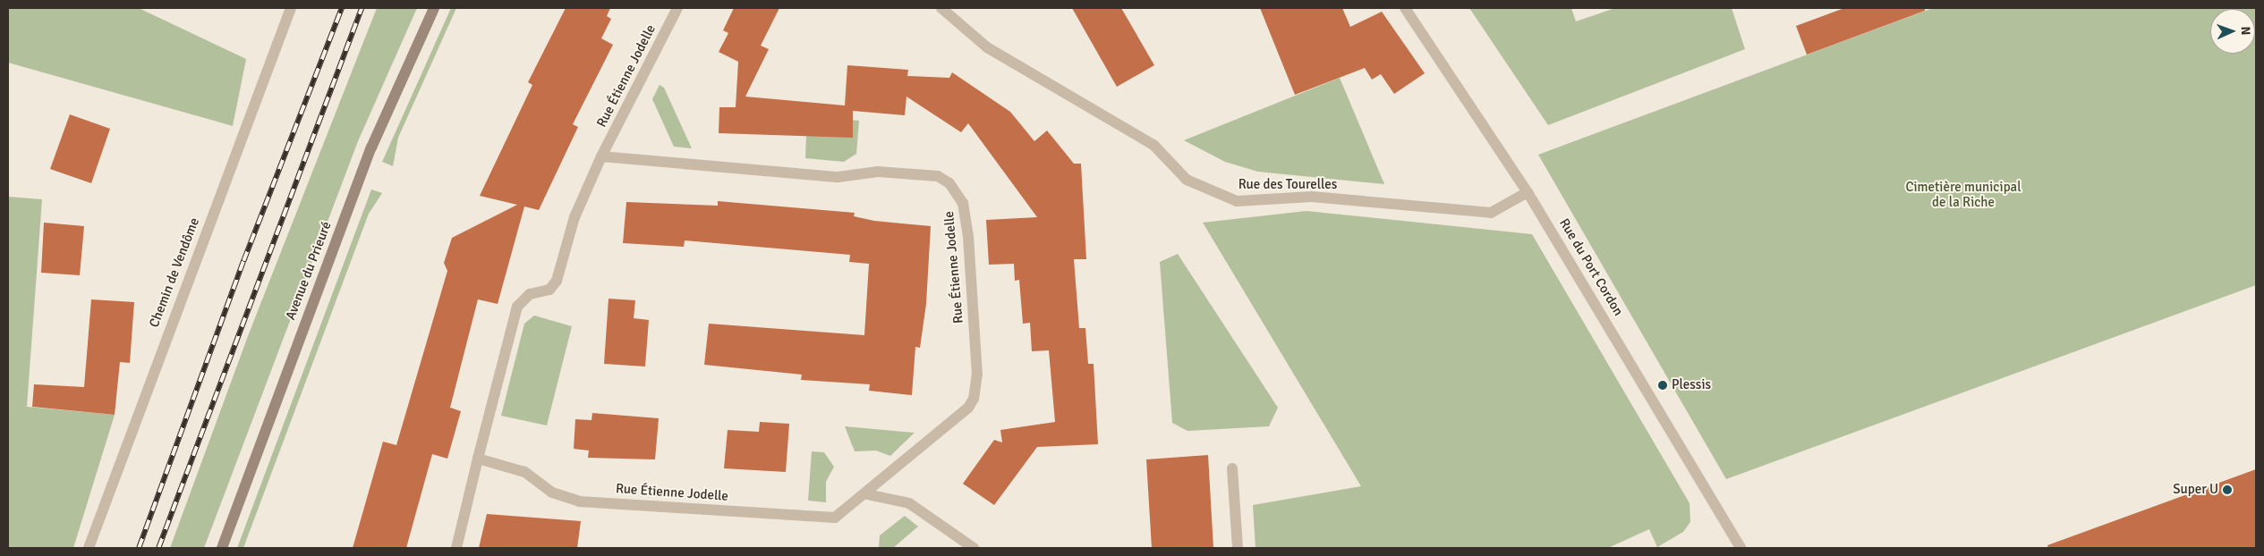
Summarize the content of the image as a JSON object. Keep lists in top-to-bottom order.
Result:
{
  "streets": {
    "street": [
      "Rue Étienne Jodelle",
      "Rue des Tourelles",
      "Rue du Port Cordon",
      "Avenue du Prieuré",
      "Chemin de Vendôme"
    ]
  },
  "crossings": [
    ["Rue des Tourelles", "Rue du Port Cordon"]
  ],
  "parks": ["Cimetière municipal de la Riche"],
  "places": ["Plessis", "Super U"],
  "north": "right"
}
